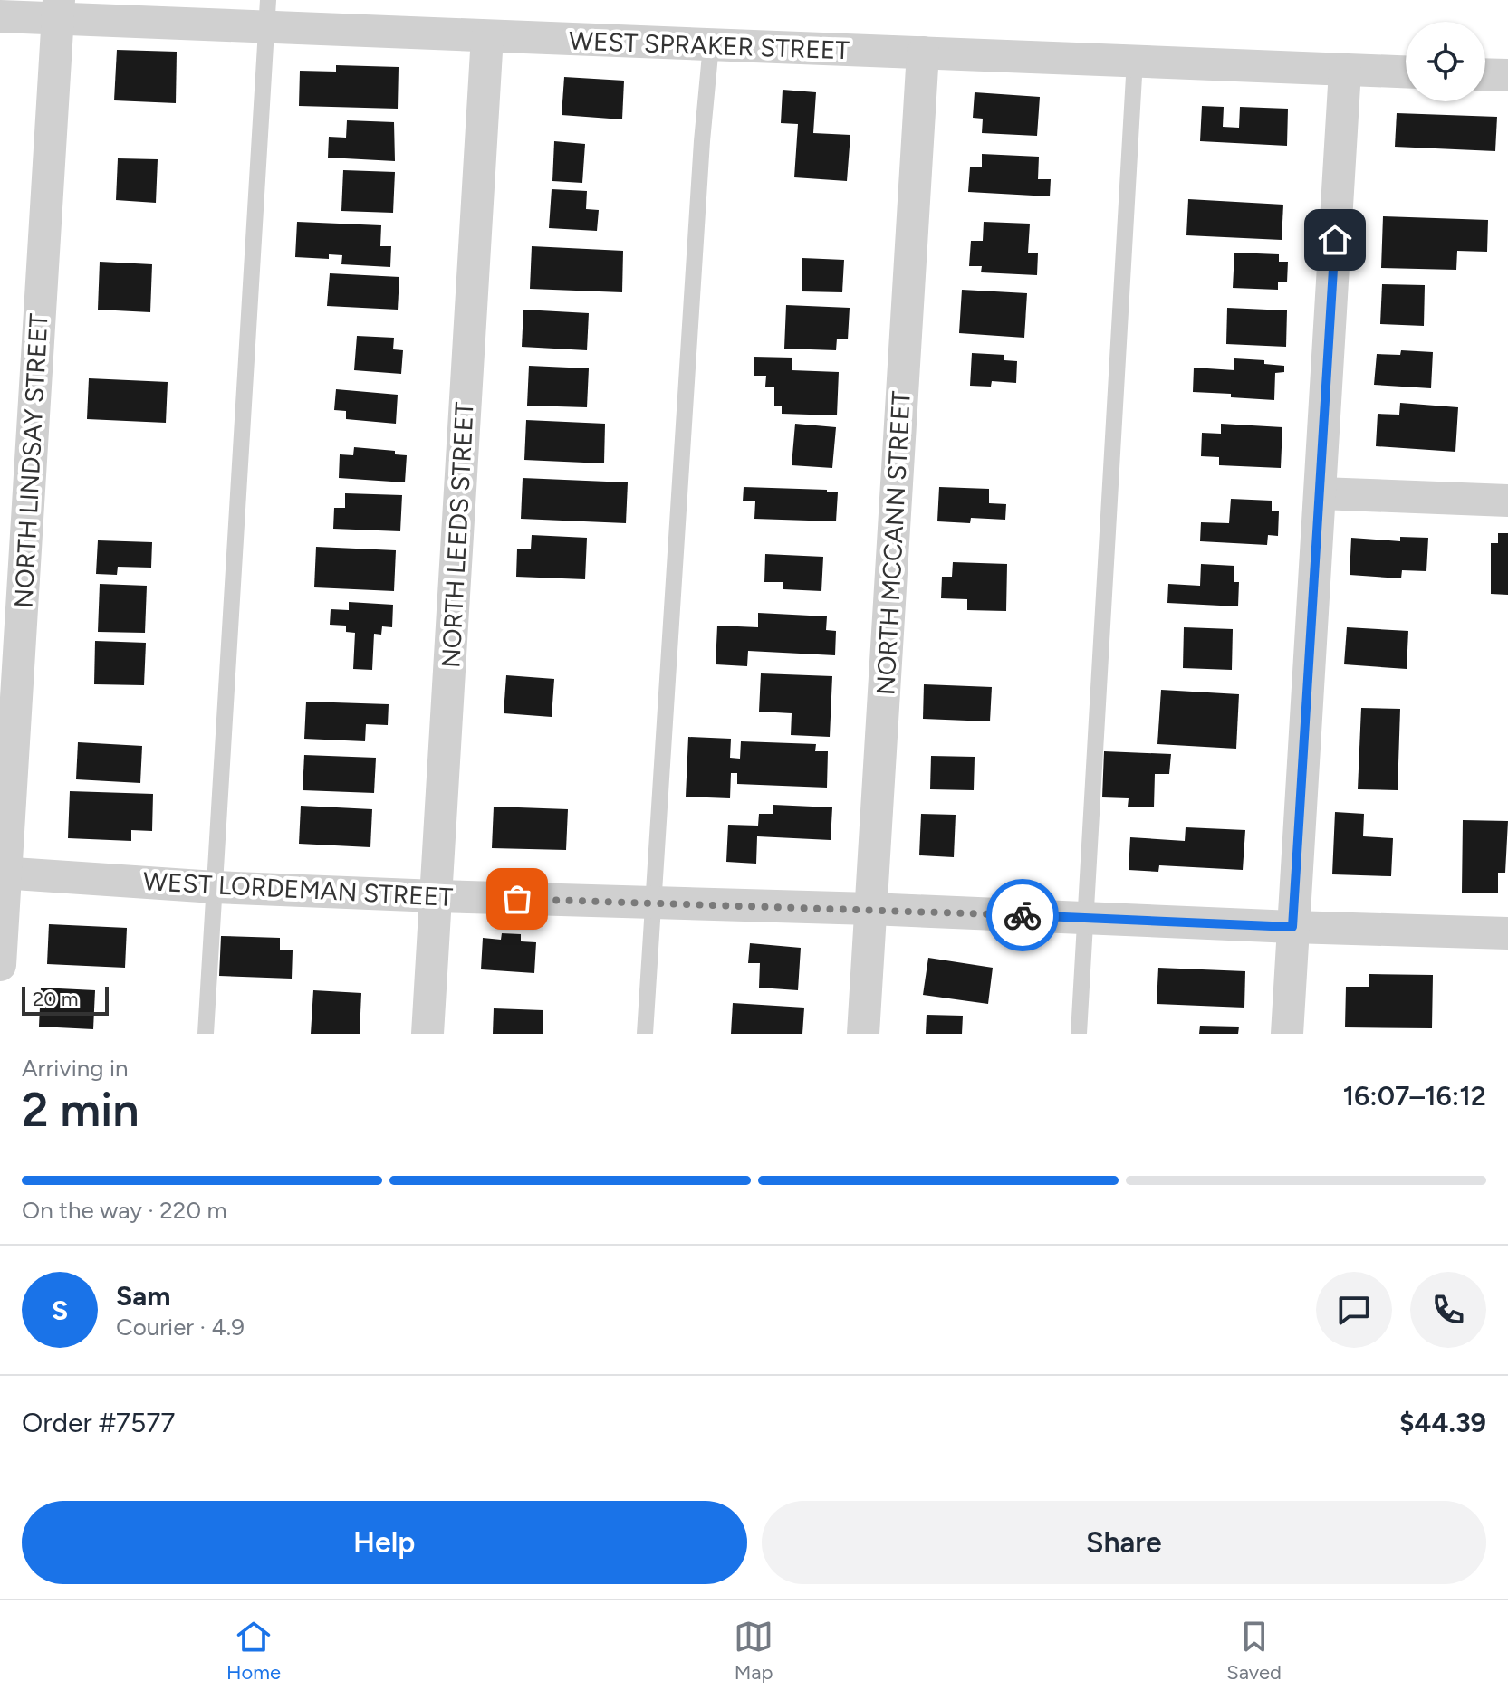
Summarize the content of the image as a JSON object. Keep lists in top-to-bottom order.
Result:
{
  "streets": {
    "street": [
      "WEST SPRAKER STREET",
      "NORTH LINDSAY STREET",
      "NORTH LEEDS STREET",
      "NORTH MCCANN STREET",
      "WEST LORDEMAN STREET"
    ]
  },
  "crossings": [
    ["WEST SPRAKER STREET", "NORTH LINDSAY STREET"],
    ["WEST SPRAKER STREET", "NORTH LEEDS STREET"],
    ["WEST SPRAKER STREET", "NORTH MCCANN STREET"],
    ["NORTH LINDSAY STREET", "WEST LORDEMAN STREET"],
    ["NORTH LEEDS STREET", "WEST LORDEMAN STREET"],
    ["NORTH MCCANN STREET", "WEST LORDEMAN STREET"]
  ],
  "scale_bar": "20 m",
  "page": {
    "scale": "20 m",
    "heading": ["2 min", "Arriving in", "16:07–16:12"],
    "panel": [
      "Sam",
      "Courier · 4.9",
      "Order #7577",
      "$44.39"
    ],
    "bar": "On the way · 220 m",
    "round": "S",
    "buttons": ["Help", "Share"],
    "tabs": ["Home", "Map", "Saved"]
  }
}
